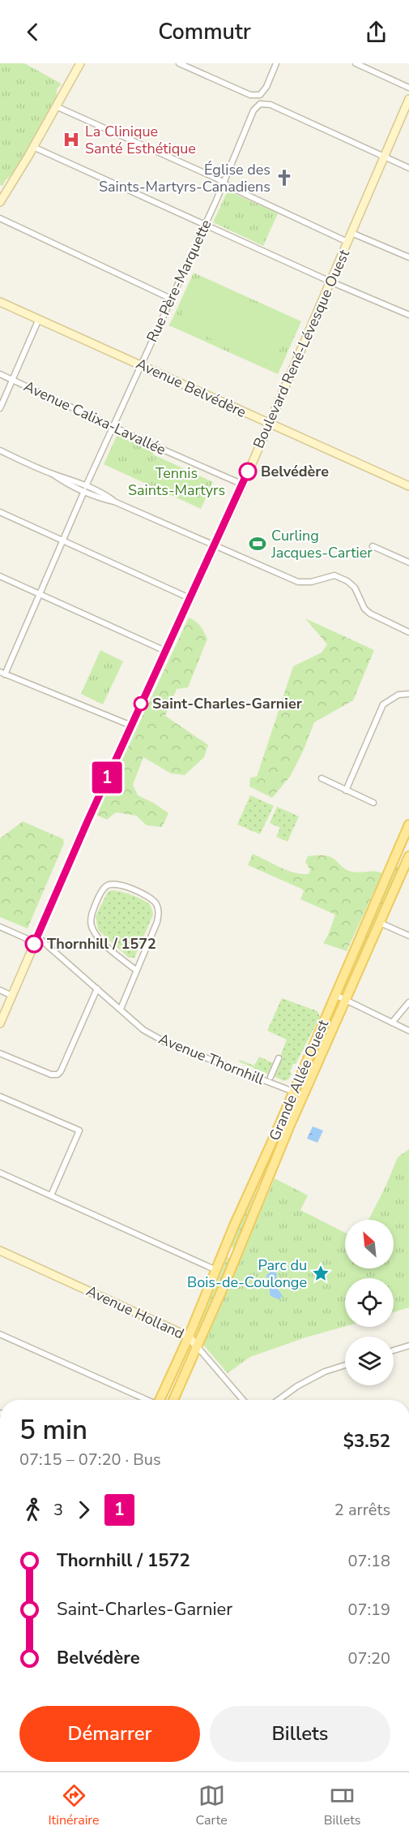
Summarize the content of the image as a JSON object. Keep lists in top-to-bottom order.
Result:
{
  "streets": {
    "main road": [
      "Boulevard René-Lévesque Ouest",
      "Avenue Belvédère",
      "Grande Allée Ouest",
      "Avenue Holland"
    ],
    "street": ["Rue Père-Marquette", "Avenue Calixa-Lavallée", "Avenue Thornhill"]
  },
  "crossings": [
    ["Rue Père-Marquette", "Boulevard René-Lévesque Ouest"],
    ["Rue Père-Marquette", "Avenue Belvédère"],
    ["Rue Père-Marquette", "Avenue Calixa-Lavallée"],
    ["Boulevard René-Lévesque Ouest", "Avenue Belvédère"],
    ["Boulevard René-Lévesque Ouest", "Avenue Calixa-Lavallée"],
    ["Boulevard René-Lévesque Ouest", "Avenue Thornhill"],
    ["Avenue Thornhill", "Grande Allée Ouest"],
    ["Grande Allée Ouest", "Avenue Holland"]
  ],
  "parks": ["Tennis Saints-Martyrs"],
  "places": {
    "hospital": ["La Clinique Santé Esthétique"],
    "church": ["Église des Saints-Martyrs-Canadiens"],
    "other": ["Belvédère", "Saint-Charles-Garnier", "Thornhill / 1572"],
    "sports": ["Curling Jacques-Cartier"],
    "place": ["Parc du Bois-de-Coulonge"]
  },
  "lines": ["bus line 1"],
  "north": "top left",
  "page": {
    "header": "Commutr",
    "on_map": "1",
    "heading": ["5 min", "07:15 – 07:20 · Bus", "$3.52"],
    "legs": ["3", "1", "2 arrêts"],
    "list": [
      {
        "name": "Thornhill / 1572",
        "value": "07:18"
      },
      {
        "name": "Saint-Charles-Garnier",
        "value": "07:19"
      },
      {
        "name": "Belvédère",
        "value": "07:20"
      }
    ],
    "buttons": ["Démarrer", "Billets"],
    "tabs": ["Itinéraire", "Carte", "Billets"]
  }
}
